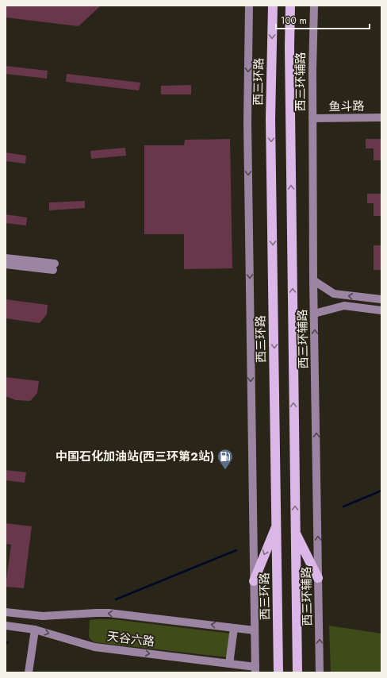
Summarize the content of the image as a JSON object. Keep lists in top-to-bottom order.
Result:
{
  "streets": {
    "highway": ["西三环路"],
    "main road": ["西三环辅路", "鱼斗路", "天谷六路"]
  },
  "crossings": [
    ["西三环辅路", "鱼斗路"]
  ],
  "places": {
    "fuel station": ["中国石化加油站(西三环第2站)"]
  },
  "scale_bar": "100 m"
}
